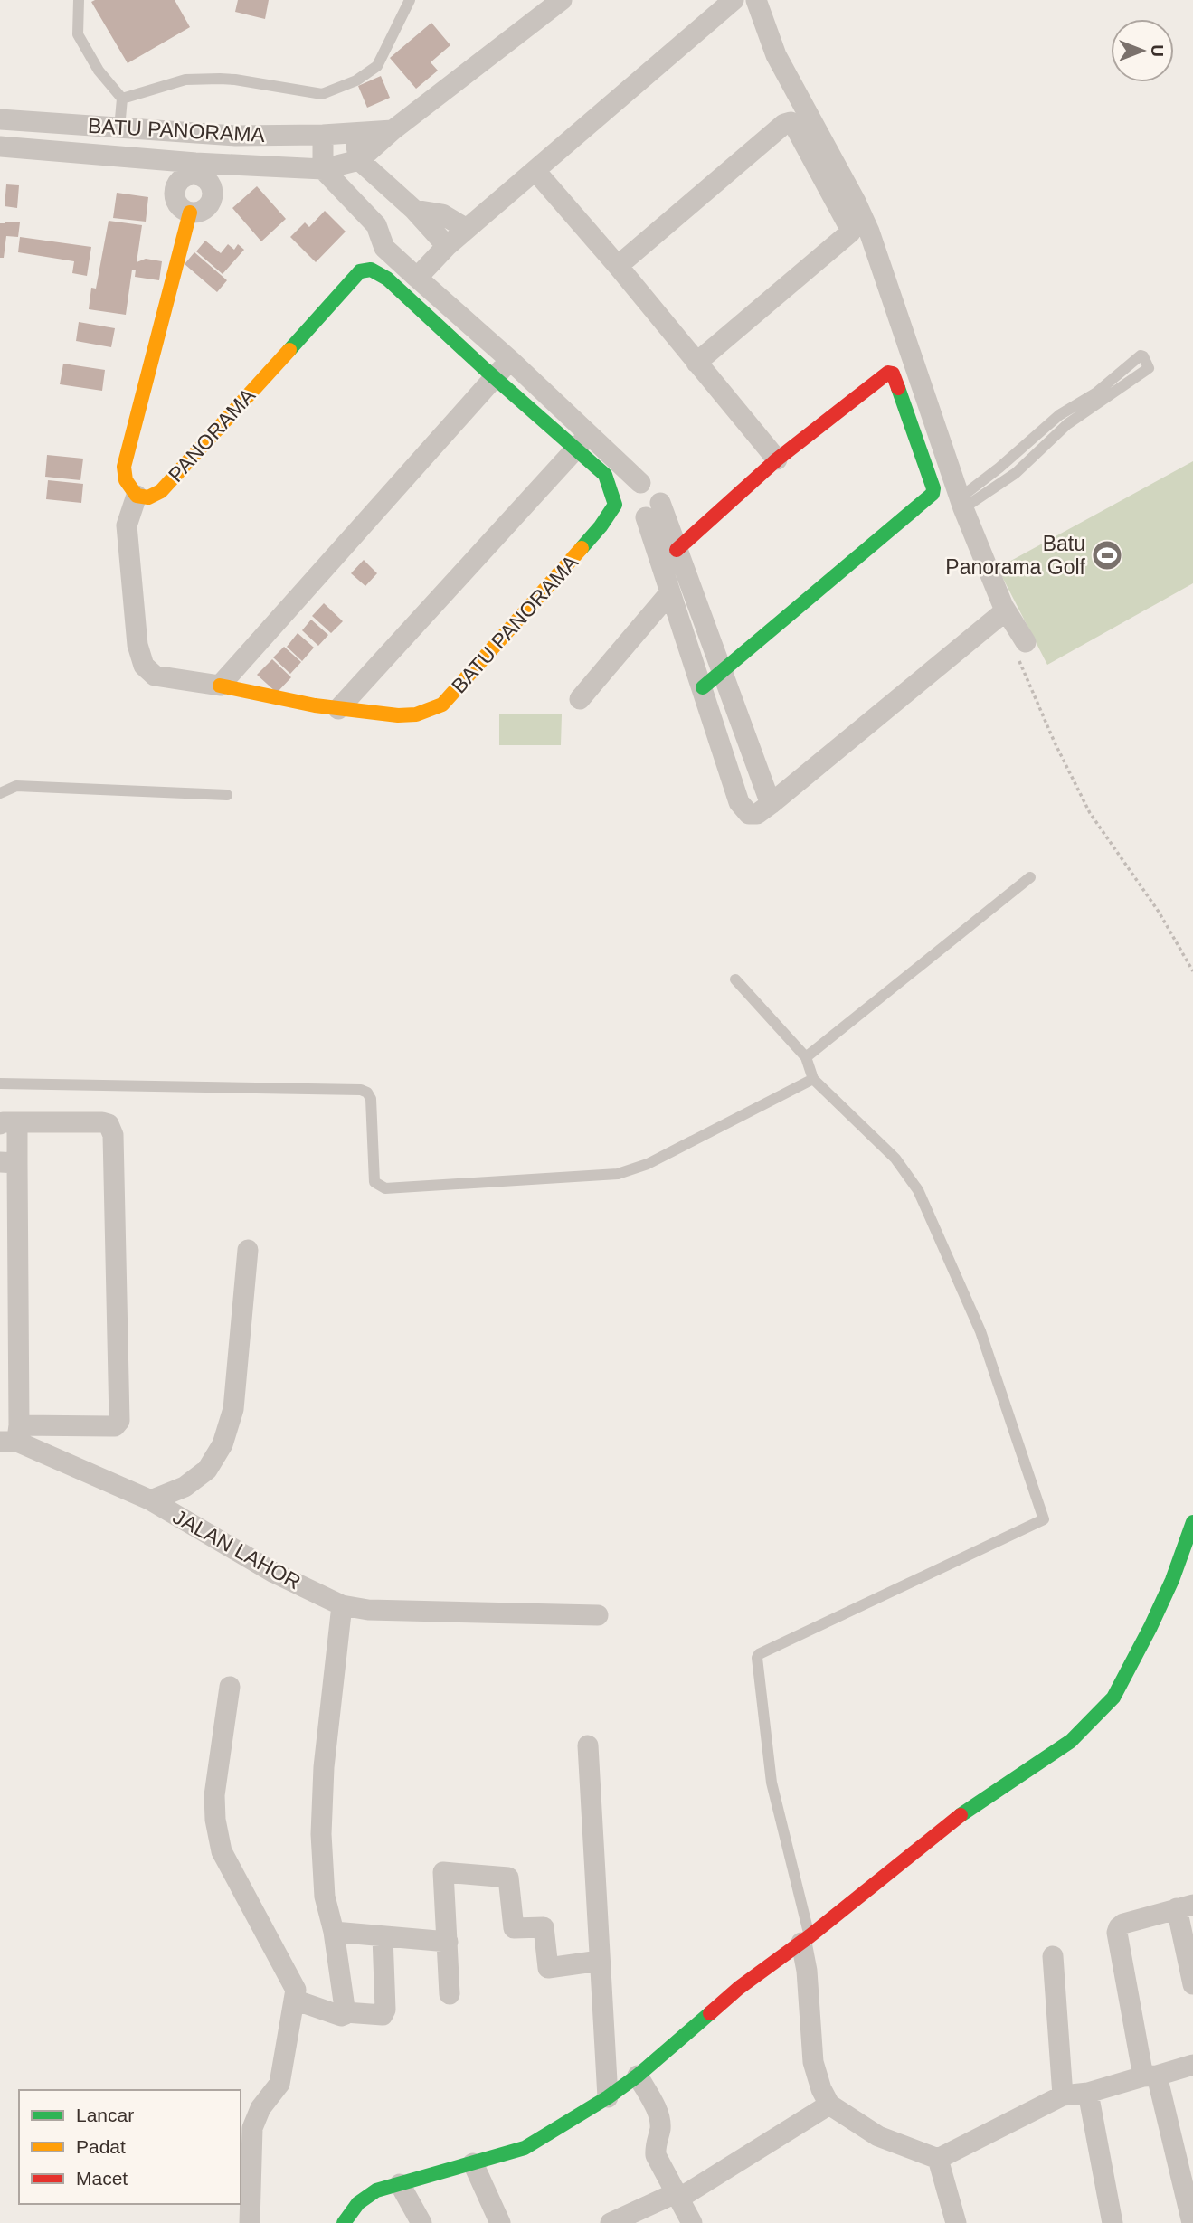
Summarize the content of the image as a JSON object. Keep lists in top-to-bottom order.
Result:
{
  "streets": {
    "street": ["BATU PANORAMA", "PANORAMA", "JALAN LAHOR"]
  },
  "places": {
    "sports": ["Batu Panorama Golf"]
  },
  "legend": ["Lancar", "Padat", "Macet"],
  "north": "right"
}
